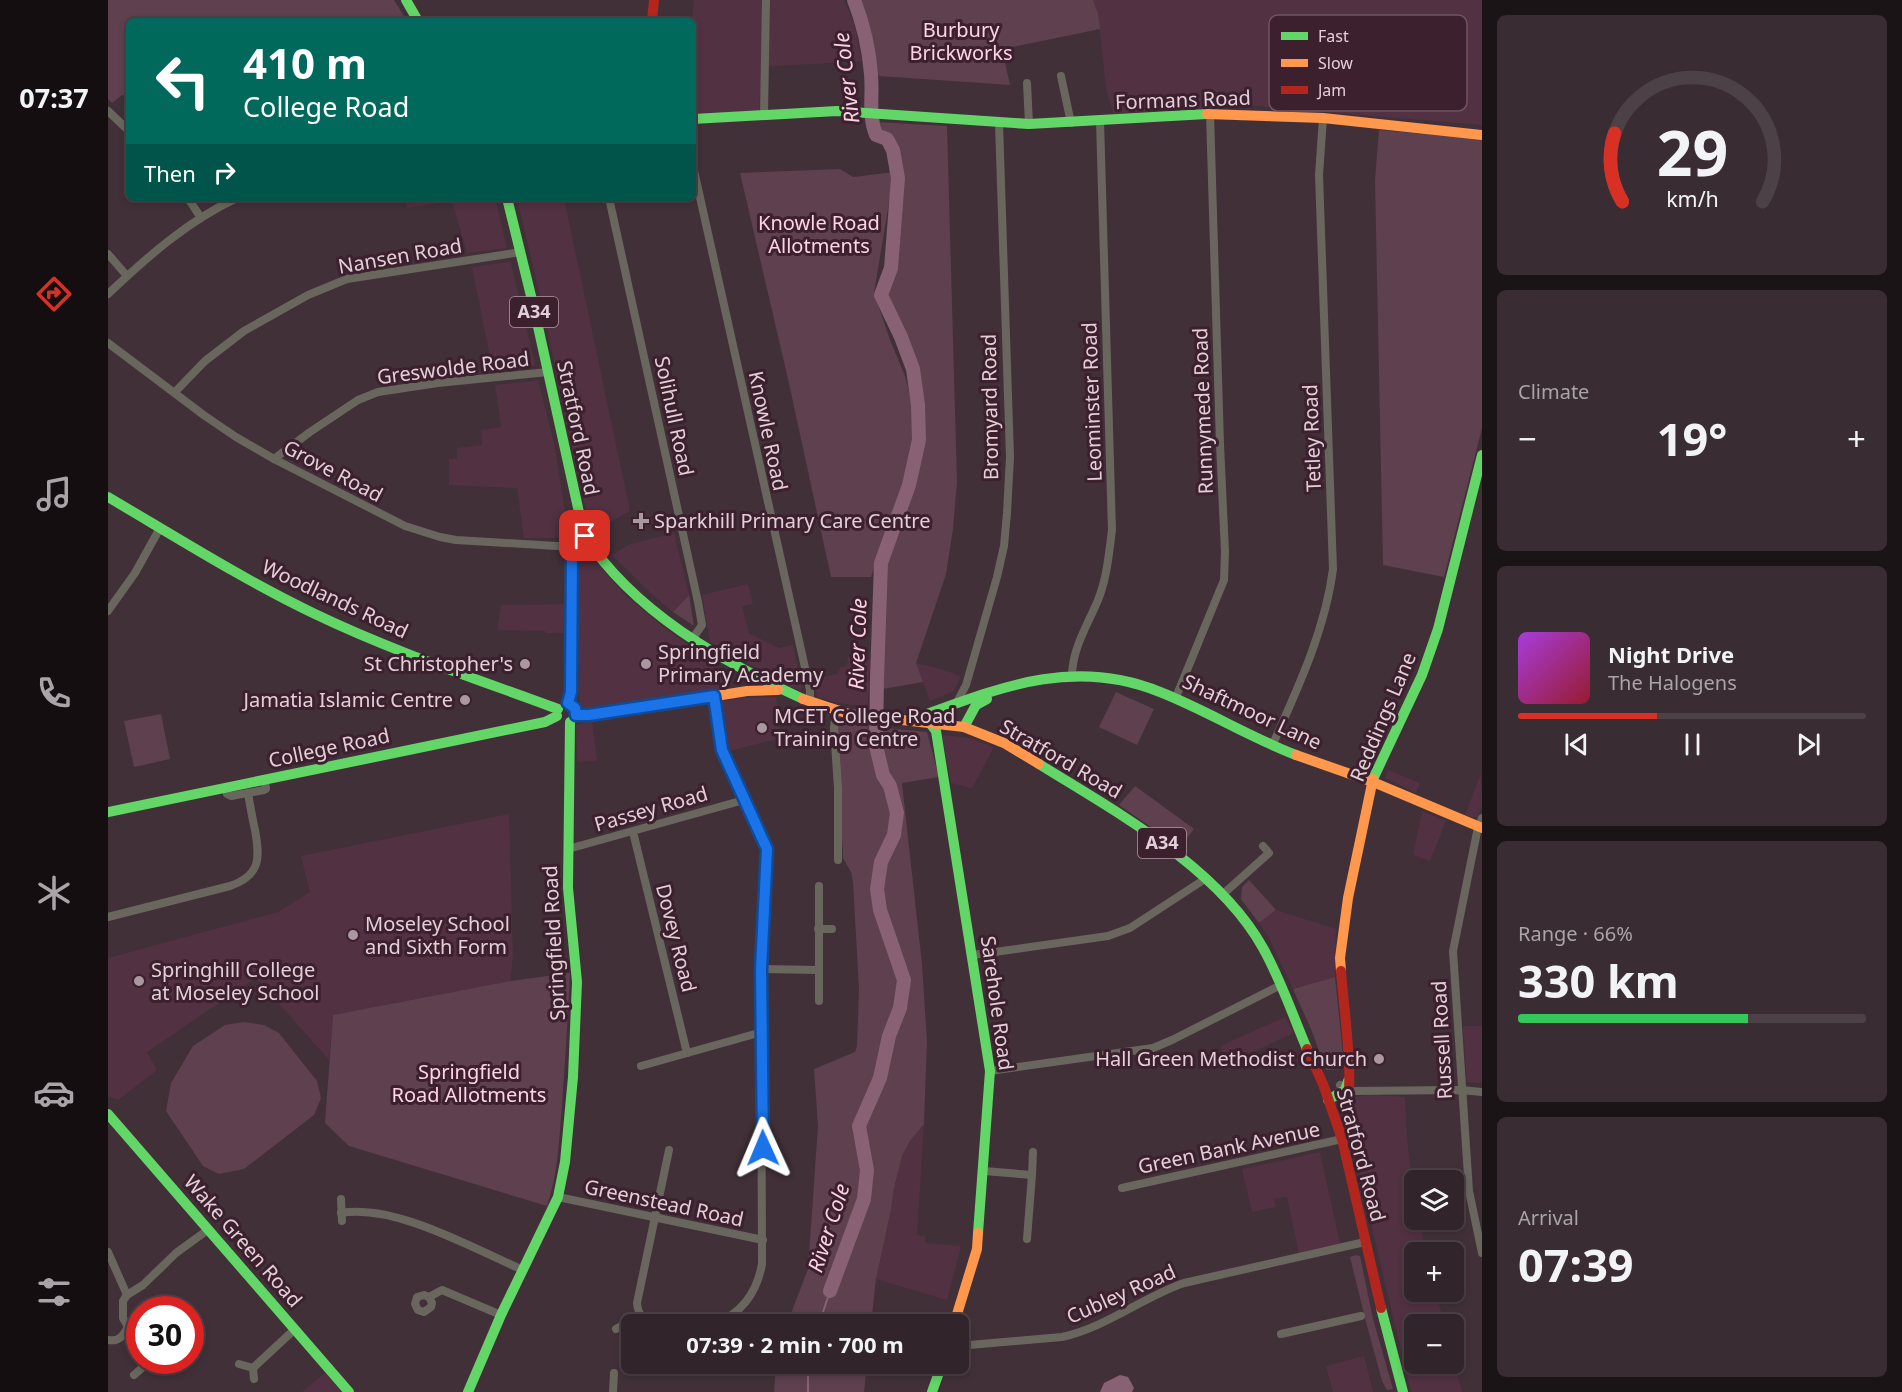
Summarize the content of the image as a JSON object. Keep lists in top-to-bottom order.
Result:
{
  "streets": {
    "main road": [
      "Formans Road",
      "A34",
      "Stratford Road",
      "Woodlands Road",
      "Shaftmoor Lane",
      "Reddings Lane",
      "College Road",
      "Springfield Road",
      "Sarehole Road",
      "Wake Green Road"
    ],
    "street": [
      "Nansen Road",
      "Greswolde Road",
      "Leominster Road",
      "Bromyard Road",
      "Runnymede Road",
      "Solihull Road",
      "Knowle Road",
      "Tetley Road",
      "Grove Road",
      "Passey Road",
      "Dovey Road",
      "Russell Road",
      "Green Bank Avenue",
      "Greenstead Road",
      "Cubley Road"
    ]
  },
  "crossings": [
    ["Formans Road", "Leominster Road"],
    ["Formans Road", "Bromyard Road"],
    ["Formans Road", "Runnymede Road"],
    ["Formans Road", "Tetley Road"],
    ["Nansen Road", "Stratford Road"],
    ["Nansen Road", "Grove Road"],
    ["Greswolde Road", "Stratford Road"],
    ["Greswolde Road", "Grove Road"],
    ["Leominster Road", "Shaftmoor Lane"],
    ["Bromyard Road", "Shaftmoor Lane"],
    ["Runnymede Road", "Shaftmoor Lane"],
    ["Solihull Road", "Stratford Road"],
    ["Stratford Road", "Knowle Road"],
    ["Stratford Road", "Shaftmoor Lane"],
    ["Stratford Road", "Reddings Lane"],
    ["Stratford Road", "Sarehole Road"],
    ["Stratford Road", "Green Bank Avenue"],
    ["Stratford Road", "Cubley Road"],
    ["Tetley Road", "Shaftmoor Lane"],
    ["Woodlands Road", "College Road"],
    ["Woodlands Road", "Springfield Road"],
    ["Shaftmoor Lane", "Reddings Lane"],
    ["Shaftmoor Lane", "Russell Road"],
    ["Reddings Lane", "Green Bank Avenue"],
    ["Passey Road", "Dovey Road"],
    ["Passey Road", "Springfield Road"],
    ["Springfield Road", "Greenstead Road"]
  ],
  "water": ["River Cole"],
  "parks": ["Burbury Brickworks", "Knowle Road Allotments", "Springfield Road Allotments"],
  "places": {
    "health": ["Sparkhill Primary Care Centre"],
    "other": [
      "St Christopher's",
      "Springfield Primary Academy",
      "Jamatia Islamic Centre",
      "MCET College Road Training Centre",
      "Moseley School and Sixth Form",
      "Springhill College at Moseley School",
      "Hall Green Methodist Church"
    ]
  },
  "legend": ["Fast", "Slow", "Jam"],
  "page": {
    "tabs": "07:37",
    "turn": ["410 m", "College Road"],
    "then": "Then",
    "tile": [
      "Climate",
      ["Range · 66%", "330 km"],
      ["Arrival", "07:39"]
    ],
    "heat": ["−", "19°", "+"],
    "song": ["Night Drive", "The Halogens"],
    "map_buttons": ["+", "−"],
    "limit": "30",
    "trip": "07:39 · 2 min · 700 m",
    "gauge": ["29", "km/h"]
  }
}
